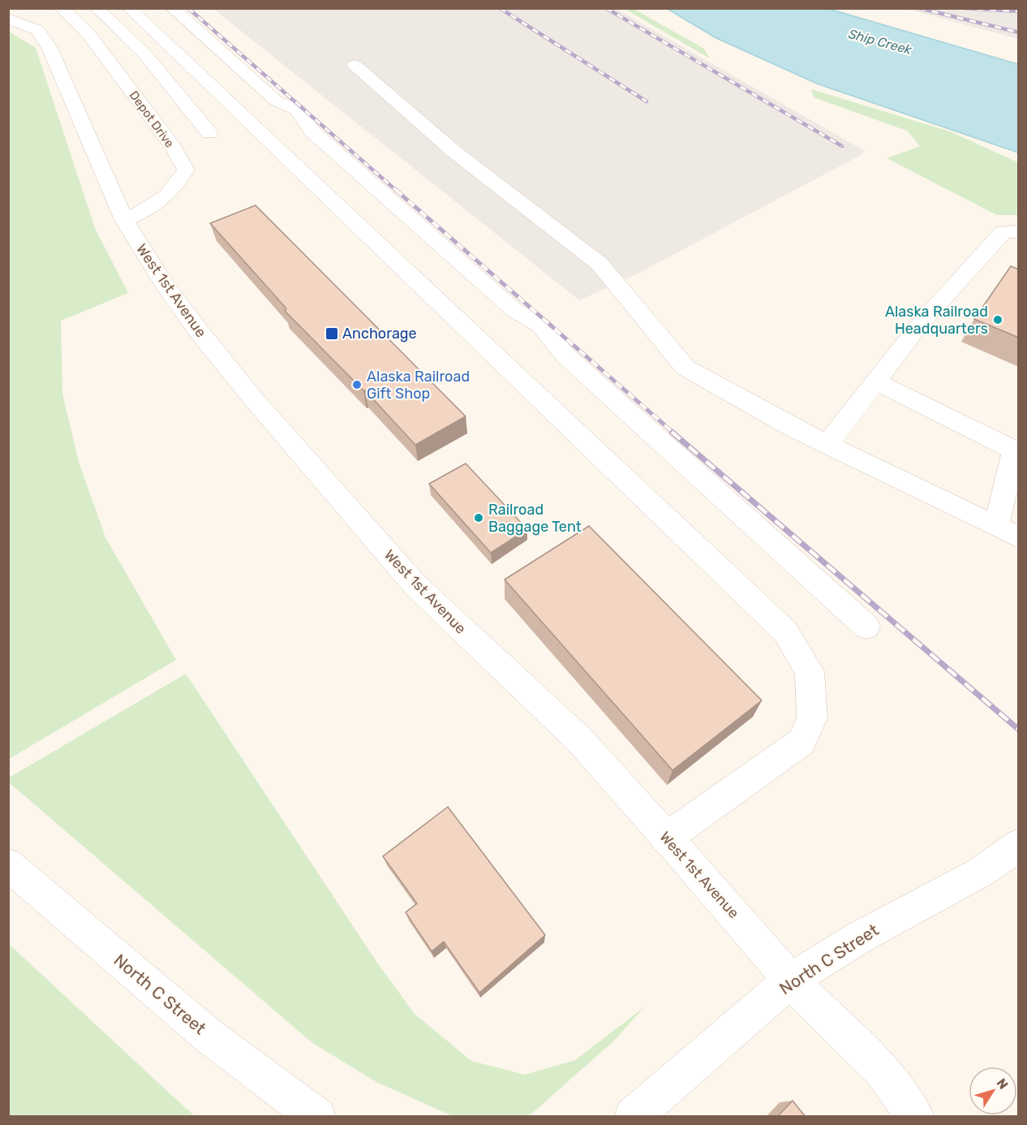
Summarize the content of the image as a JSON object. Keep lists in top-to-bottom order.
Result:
{
  "streets": {
    "street": ["Depot Drive", "West 1st Avenue", "North C Street"]
  },
  "crossings": [
    ["Depot Drive", "West 1st Avenue"],
    ["West 1st Avenue", "North C Street"]
  ],
  "water": ["Ship Creek"],
  "places": {
    "other": ["Alaska Railroad Headquarters", "Alaska Railroad Gift Shop", "Railroad Baggage Tent"],
    "transit": ["Anchorage"]
  },
  "north": "top right"
}
